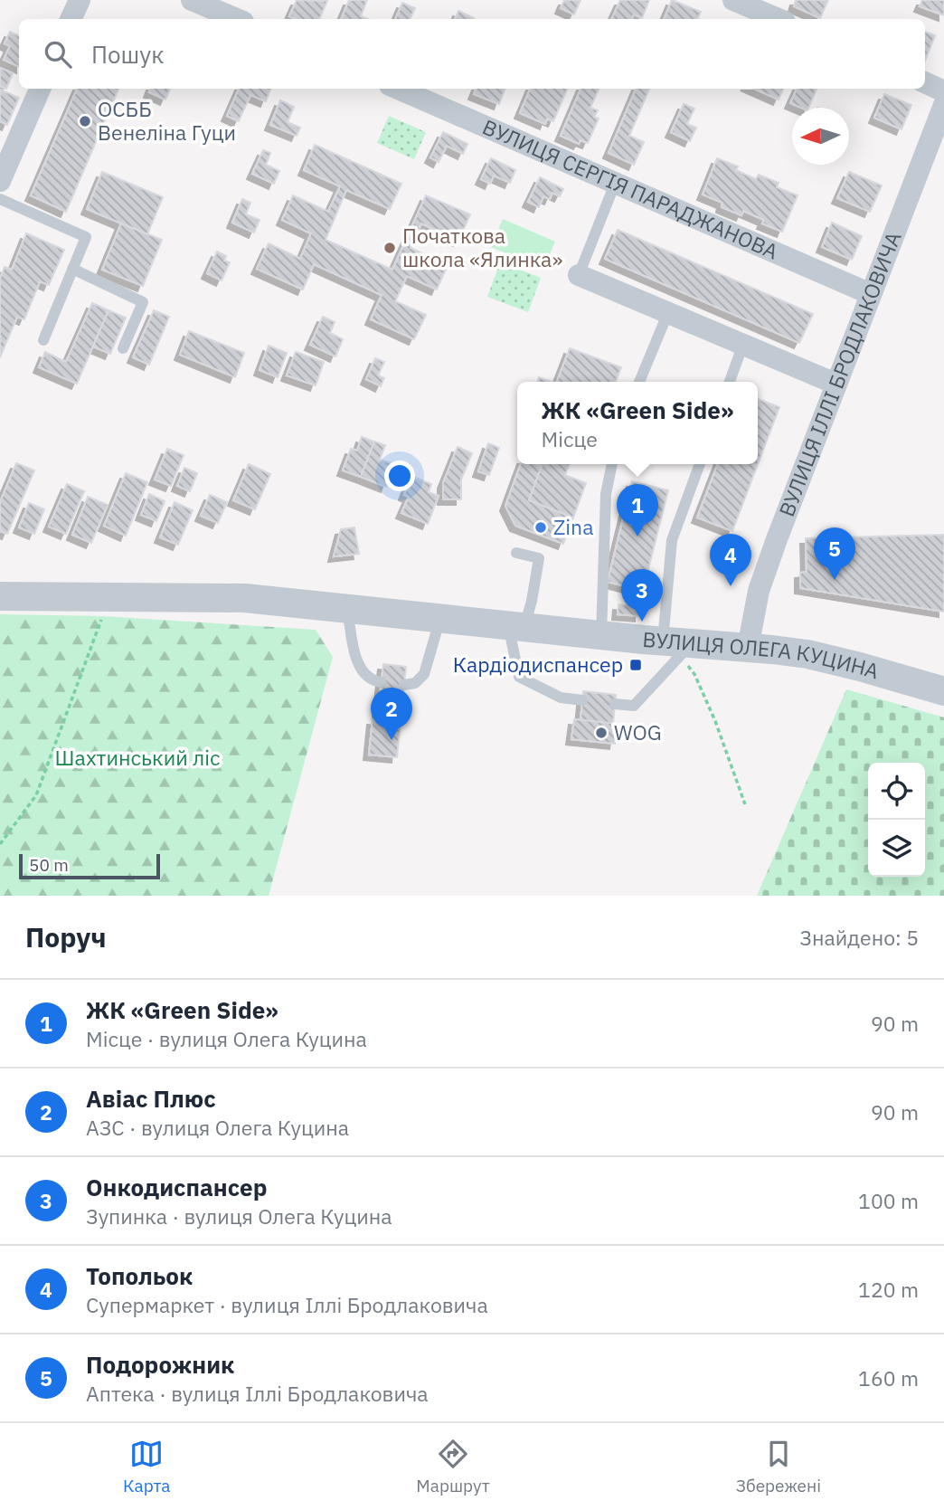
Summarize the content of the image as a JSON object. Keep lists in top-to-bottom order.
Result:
{
  "streets": {
    "street": ["ВУЛИЦЯ СЕРГІЯ ПАРАДЖАНОВА", "ВУЛИЦЯ ІЛЛІ БРОДЛАКОВИЧА", "ВУЛИЦЯ ОЛЕГА КУЦИНА"]
  },
  "crossings": [
    ["ВУЛИЦЯ СЕРГІЯ ПАРАДЖАНОВА", "ВУЛИЦЯ ІЛЛІ БРОДЛАКОВИЧА"],
    ["ВУЛИЦЯ ІЛЛІ БРОДЛАКОВИЧА", "ВУЛИЦЯ ОЛЕГА КУЦИНА"]
  ],
  "parks": ["Шахтинський ліс"],
  "places": {
    "other": [
      "ОСББ Венеліна Гуци",
      "Початкова школа «Ялинка»",
      "Zina",
      "WOG"
    ],
    "transit": ["Кардіодиспансер"]
  },
  "scale_bar": "50 m",
  "north": "left",
  "page": {
    "search": "Пошук",
    "popup": ["ЖК «Green Side»", "Місце"],
    "pins": [
      "1",
      "5",
      "4",
      "3",
      "2"
    ],
    "scale": "50 m",
    "heading": ["Поруч", "Знайдено: 5"],
    "list": [
      {
        "mark": "1",
        "name": "ЖК «Green Side»",
        "note": "Місце · вулиця Олега Куцина",
        "value": "90 m"
      },
      {
        "mark": "2",
        "name": "Авіас Плюс",
        "note": "АЗС · вулиця Олега Куцина",
        "value": "90 m"
      },
      {
        "mark": "3",
        "name": "Онкодиспансер",
        "note": "Зупинка · вулиця Олега Куцина",
        "value": "100 m"
      },
      {
        "mark": "4",
        "name": "Топольок",
        "note": "Супермаркет · вулиця Іллі Бродлаковича",
        "value": "120 m"
      },
      {
        "mark": "5",
        "name": "Подорожник",
        "note": "Аптека · вулиця Іллі Бродлаковича",
        "value": "160 m"
      }
    ],
    "nav": ["Карта", "Маршрут", "Збережені"]
  }
}
